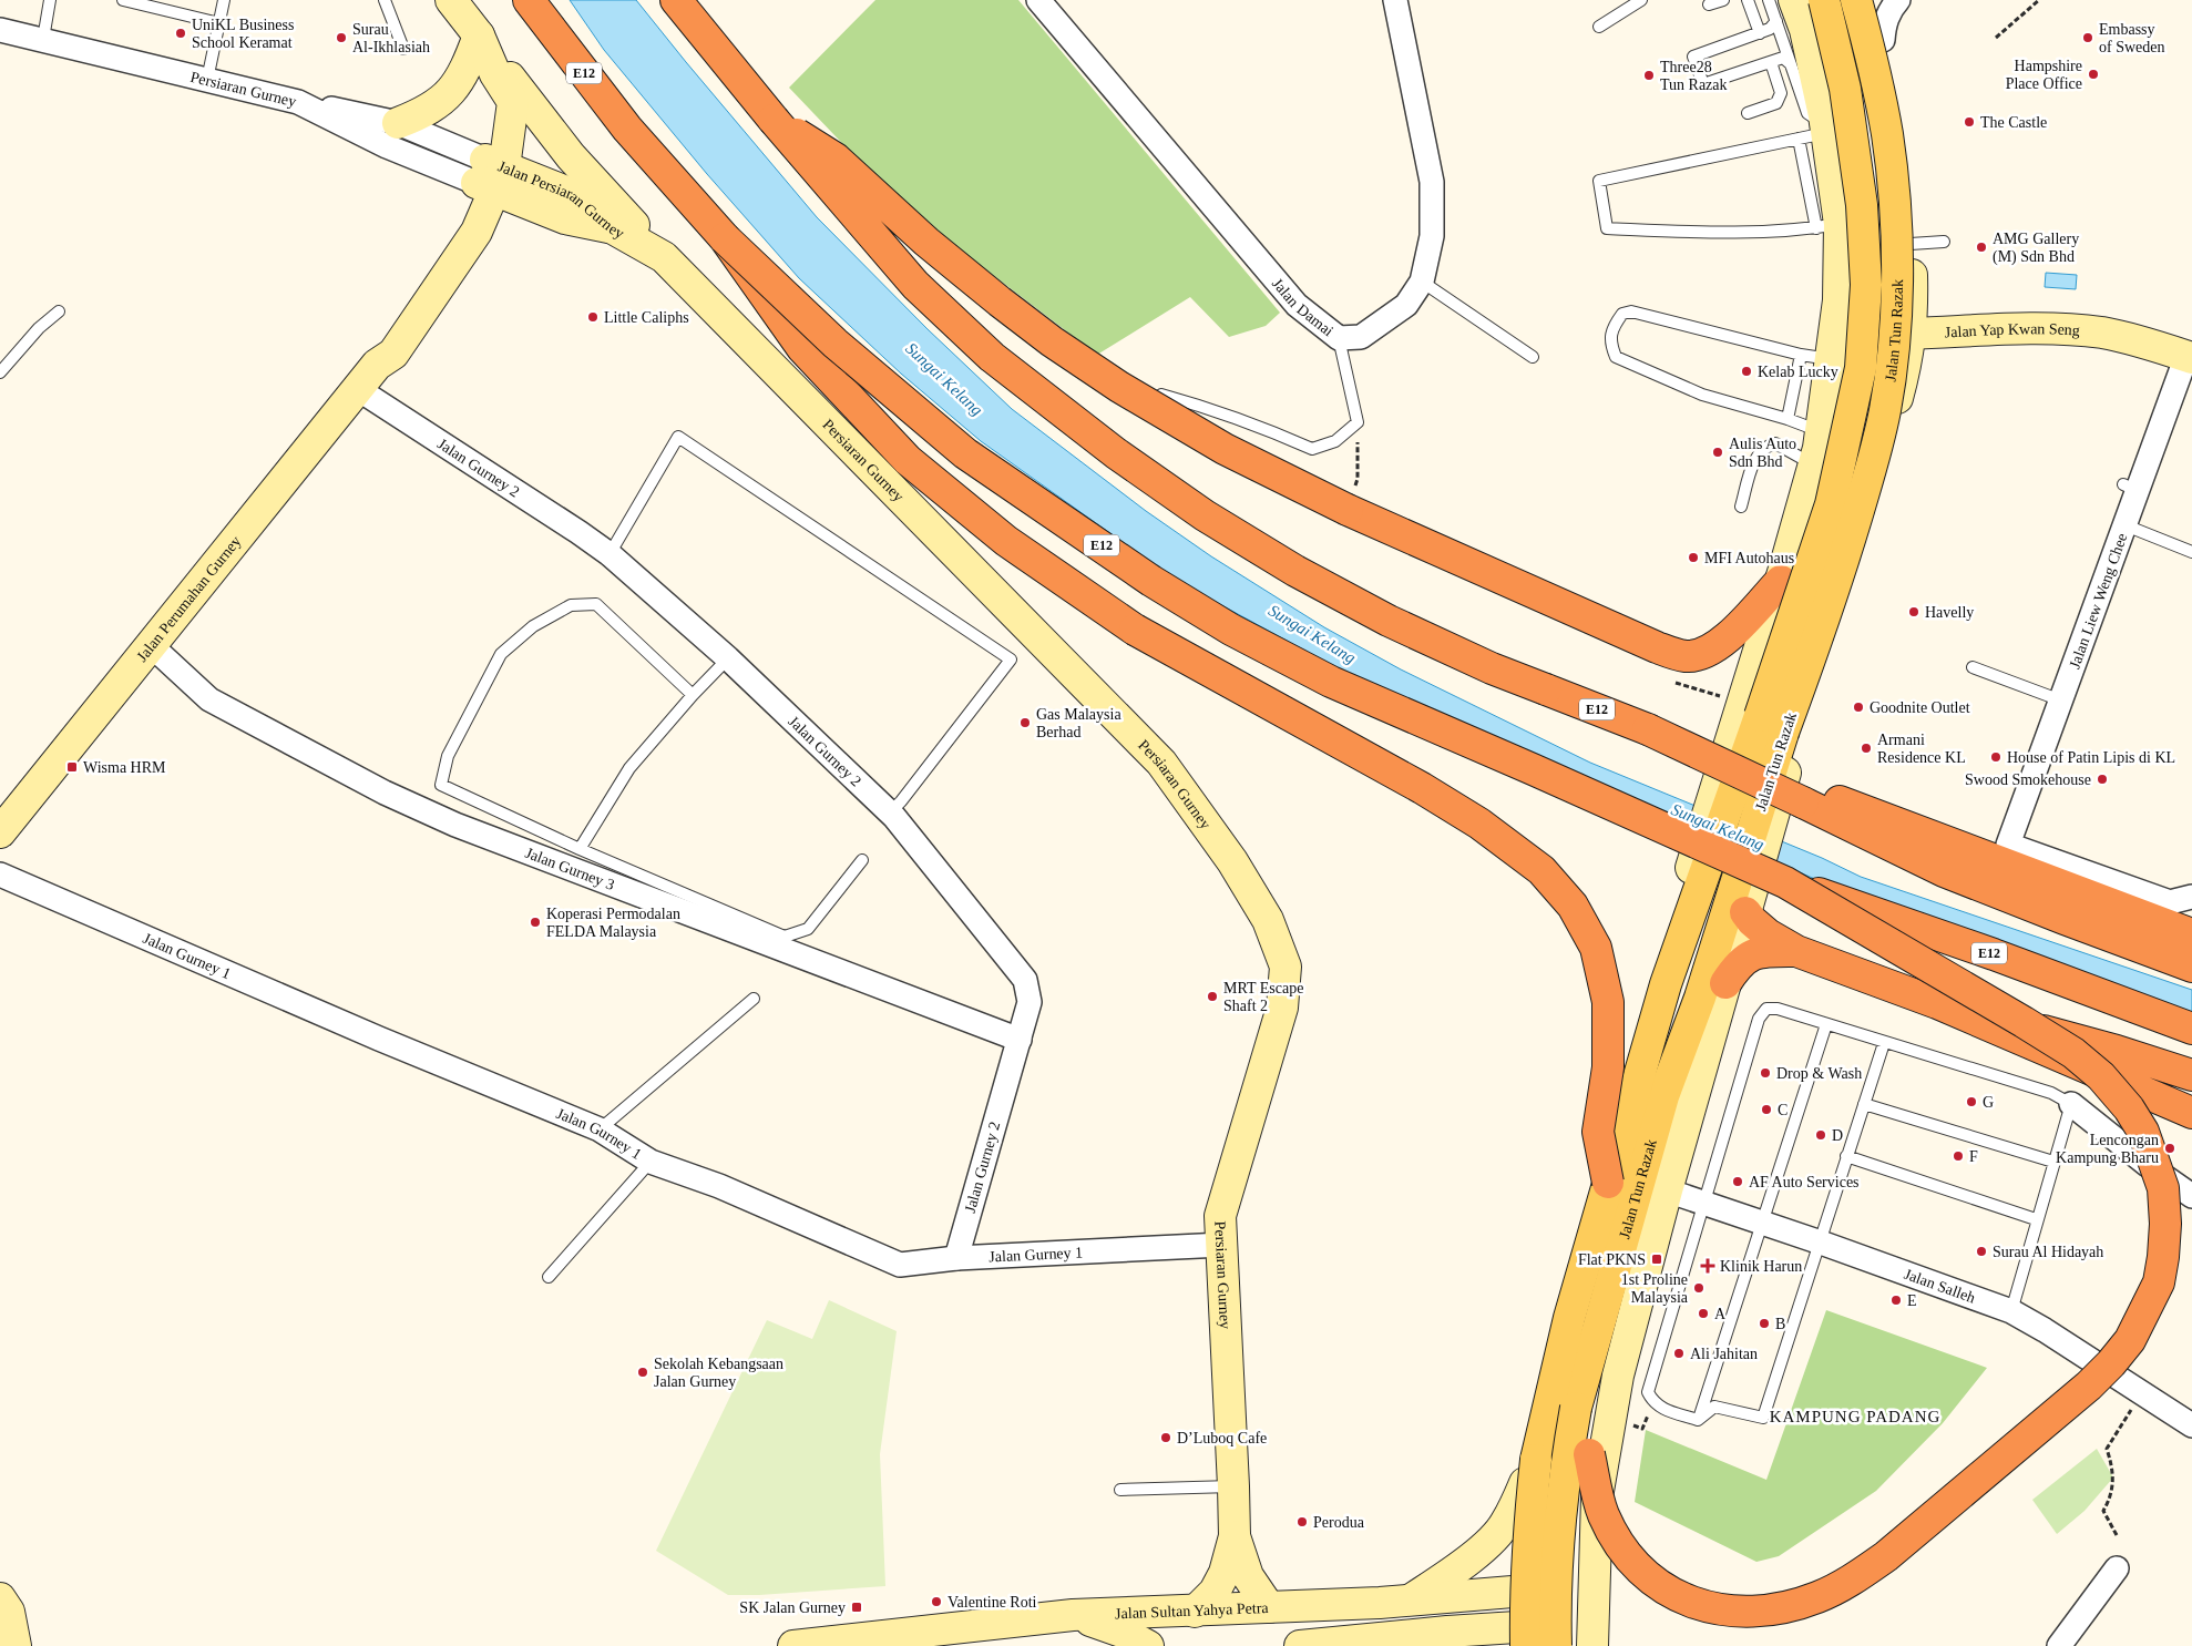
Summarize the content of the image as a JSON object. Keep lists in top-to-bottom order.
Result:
{
  "streets": {
    "highway": ["E12"],
    "main road": [
      "Persiaran Gurney",
      "Jalan Persiaran Gurney",
      "Jalan Tun Razak",
      "Jalan Yap Kwan Seng",
      "Jalan Perumahan Gurney",
      "Jalan Sultan Yahya Petra"
    ],
    "street": [
      "Jalan Damai",
      "Jalan Gurney 2",
      "Jalan Liew Weng Chee",
      "Jalan Gurney 3",
      "Jalan Gurney 1",
      "Jalan Salleh"
    ]
  },
  "crossings": [
    ["Persiaran Gurney", "Jalan Persiaran Gurney"],
    ["Persiaran Gurney", "Jalan Perumahan Gurney"],
    ["Persiaran Gurney", "Jalan Gurney 1"],
    ["Persiaran Gurney", "Jalan Sultan Yahya Petra"],
    ["Jalan Persiaran Gurney", "Jalan Perumahan Gurney"],
    ["Jalan Tun Razak", "Jalan Yap Kwan Seng"],
    ["Jalan Tun Razak", "Jalan Salleh"],
    ["Jalan Tun Razak", "Jalan Sultan Yahya Petra"],
    ["Jalan Yap Kwan Seng", "Jalan Liew Weng Chee"],
    ["Jalan Gurney 2", "Jalan Perumahan Gurney"],
    ["Jalan Gurney 2", "Jalan Gurney 3"],
    ["Jalan Gurney 2", "Jalan Gurney 1"],
    ["Jalan Perumahan Gurney", "Jalan Gurney 3"]
  ],
  "districts": ["KAMPUNG PADANG"],
  "water": ["Sungai Kelang"],
  "places": {
    "other": [
      "UniKL Business School Keramat",
      "Surau Al-Ikhlasiah",
      "Embassy of Sweden",
      "Hampshire Place Office",
      "Three28 Tun Razak",
      "The Castle",
      "AMG Gallery (M) Sdn Bhd",
      "Little Caliphs",
      "Kelab Lucky",
      "Aulis Auto Sdn Bhd",
      "MFI Autohaus",
      "Havelly",
      "Goodnite Outlet",
      "Gas Malaysia Berhad",
      "Armani Residence KL",
      "House of Patin Lipis di KL",
      "Swood Smokehouse",
      "Koperasi Permodalan FELDA Malaysia",
      "MRT Escape Shaft 2",
      "Drop & Wash",
      "G",
      "C",
      "D",
      "Lencongan Kampung Bharu",
      "F",
      "AF Auto Services",
      "Surau Al Hidayah",
      "1st Proline Malaysia",
      "E",
      "A",
      "B",
      "Ali Jahitan",
      "Sekolah Kebangsaan Jalan Gurney",
      "D’Luboq Cafe",
      "Perodua",
      "Valentine Roti"
    ],
    "transit": ["Wisma HRM", "Flat PKNS", "SK Jalan Gurney"],
    "health": ["Klinik Harun"]
  }
}
